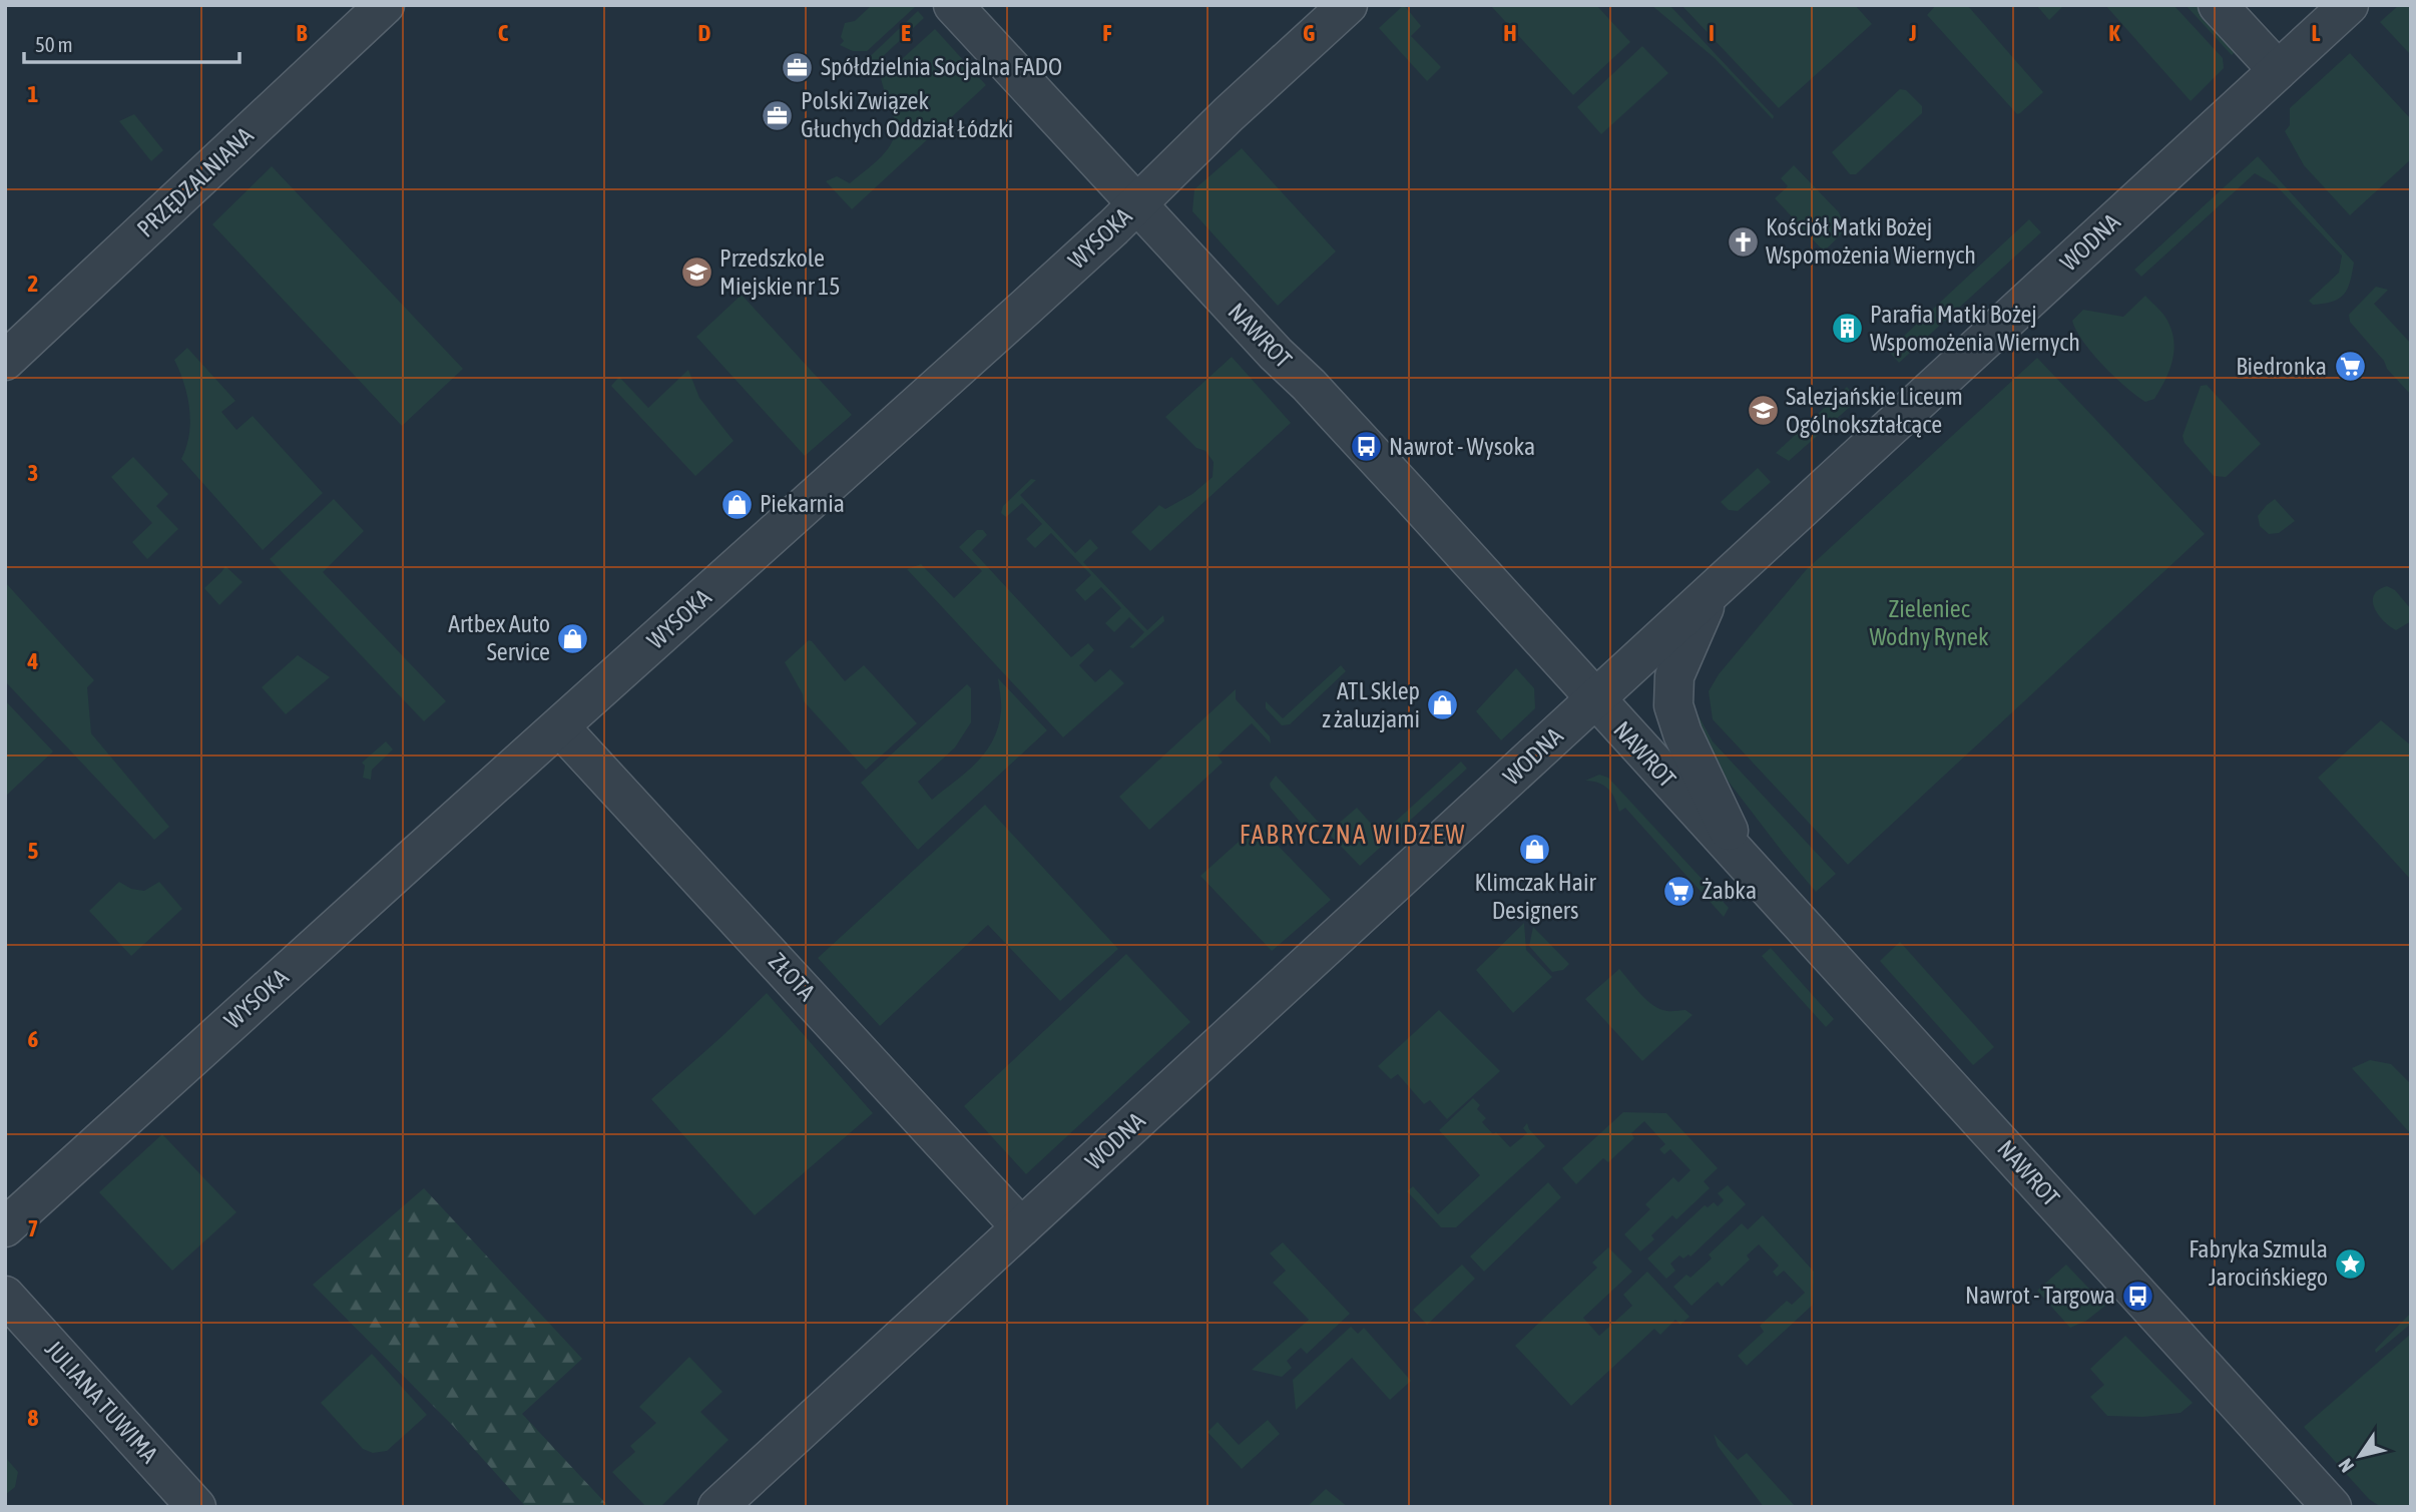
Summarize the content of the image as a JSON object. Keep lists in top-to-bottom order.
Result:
{
  "streets": {
    "street": [
      "PRZĘDZALNIANA",
      "WYSOKA",
      "WODNA",
      "NAWROT",
      "ZŁOTA",
      "JULIANA TUWIMA"
    ]
  },
  "crossings": [
    ["WYSOKA", "NAWROT"],
    ["WYSOKA", "ZŁOTA"],
    ["WODNA", "NAWROT"],
    ["WODNA", "ZŁOTA"]
  ],
  "districts": ["FABRYCZNA WIDZEW"],
  "parks": ["Zieleniec Wodny Rynek"],
  "places": {
    "office": ["Spółdzielnia Socjalna FADO", "Polski Związek Głuchych Oddział Łódzki"],
    "church": ["Kościół Matki Bożej Wspomożenia Wiernych"],
    "school or university": ["Przedszkole Miejskie nr 15", "Salezjańskie Liceum Ogólnokształcące"],
    "building": ["Parafia Matki Bożej Wspomożenia Wiernych"],
    "supermarket": ["Biedronka", "Żabka"],
    "bus stop": ["Nawrot - Wysoka", "Nawrot - Targowa"],
    "shop": [
      "Piekarnia",
      "Artbex Auto Service",
      "ATL Sklep z żaluzjami",
      "Klimczak Hair Designers"
    ],
    "place": ["Fabryka Szmula Jarocińskiego"]
  },
  "scale_bar": "50 m",
  "north": "bottom left",
  "grid": {
    "columns": [
      "B",
      "C",
      "D",
      "E",
      "F",
      "G",
      "H",
      "I",
      "J",
      "K",
      "L"
    ],
    "rows": [
      "1",
      "2",
      "3",
      "4",
      "5",
      "6",
      "7",
      "8"
    ]
  }
}
